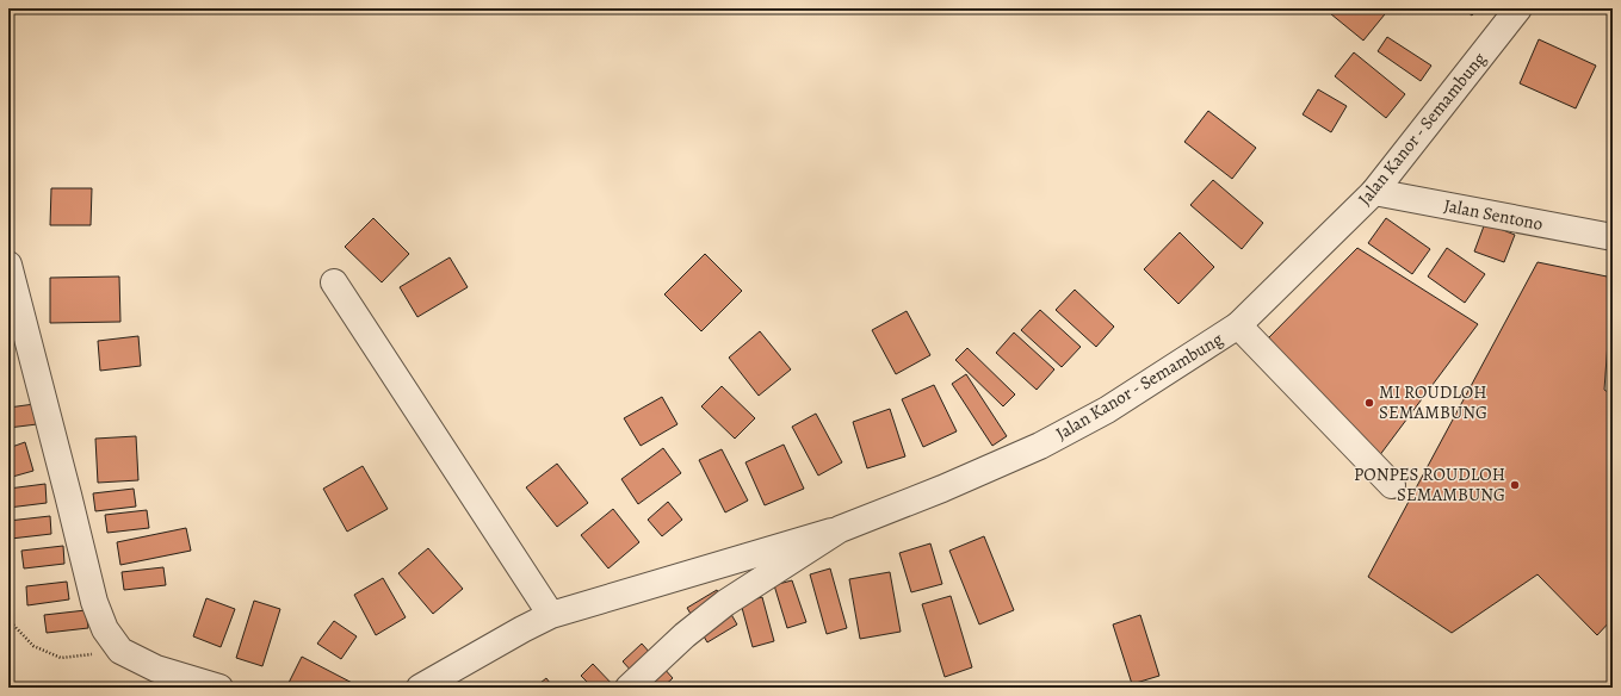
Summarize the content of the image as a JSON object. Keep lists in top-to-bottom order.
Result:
{
  "streets": {
    "street": ["Jalan Kanor - Semambung", "Jalan Sentono"]
  },
  "crossings": [
    ["Jalan Kanor - Semambung", "Jalan Sentono"]
  ],
  "places": ["MI ROUDLOH SEMAMBUNG", "PONPES ROUDLOH SEMAMBUNG"]
}
